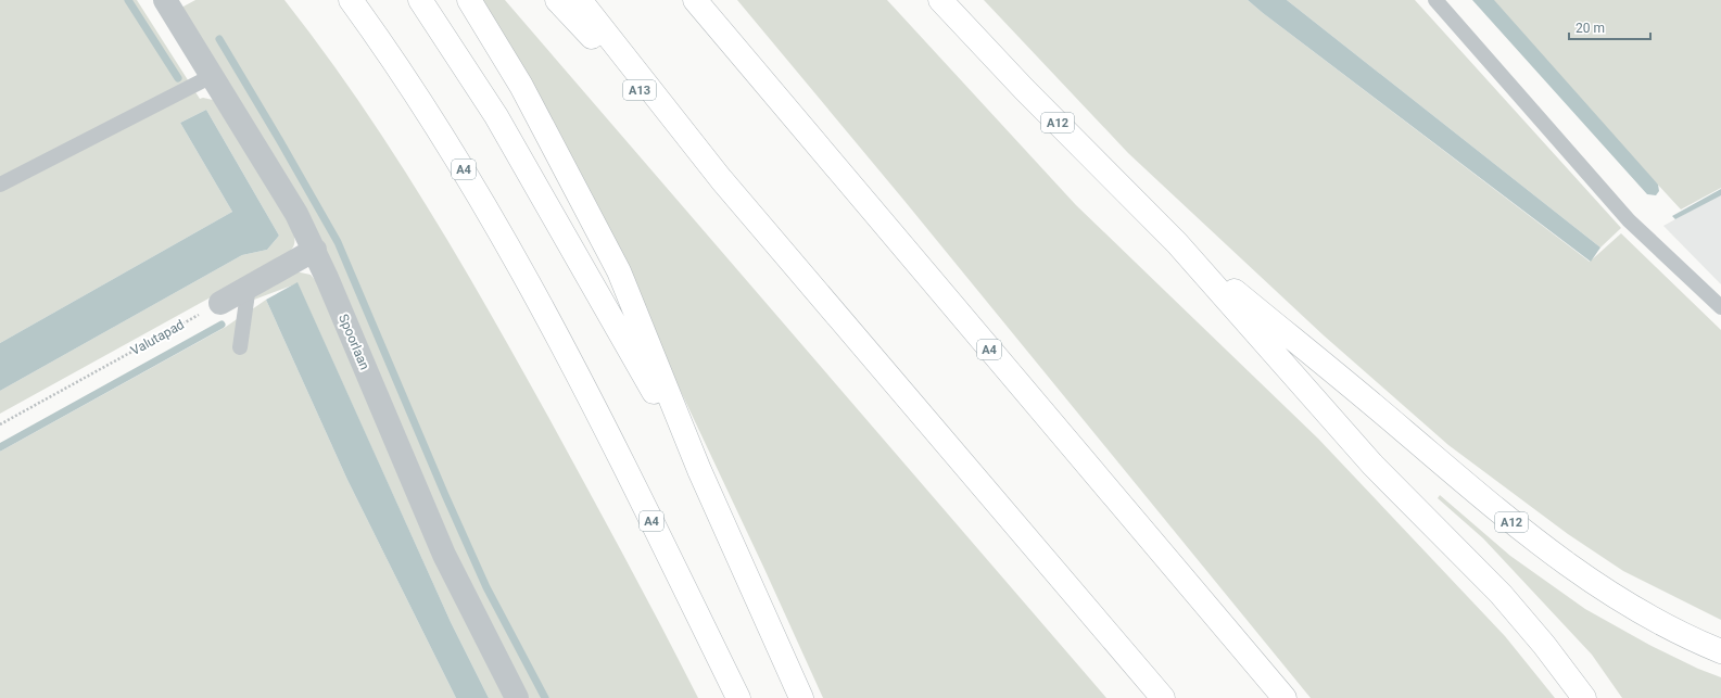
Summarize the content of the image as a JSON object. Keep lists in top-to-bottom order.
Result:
{
  "streets": {
    "highway": ["A13", "A12", "A4"],
    "street": ["Spoorlaan"],
    "path": ["Valutapad"]
  },
  "scale_bar": "20 m"
}
